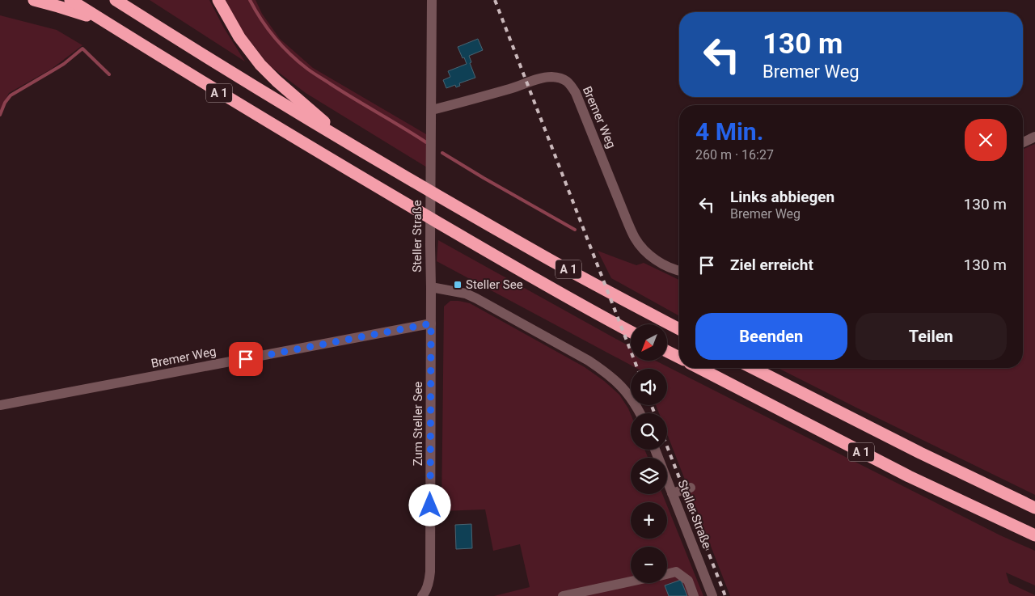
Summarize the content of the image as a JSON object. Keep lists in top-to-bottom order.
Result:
{
  "streets": {
    "highway": ["A 1"],
    "street": ["Bremer Weg", "Steller Straße", "Zum Steller See"]
  },
  "crossings": [
    ["Bremer Weg", "Steller Straße"],
    ["Bremer Weg", "Zum Steller See"]
  ],
  "places": {
    "transit": ["Steller See"]
  },
  "north": "bottom left",
  "page": {
    "turn": ["130 m", "Bremer Weg"],
    "heading": ["4 Min.", "260 m · 16:27"],
    "list": [
      {
        "name": "Links abbiegen",
        "note": "Bremer Weg",
        "value": "130 m"
      },
      {
        "name": "Ziel erreicht",
        "value": "130 m"
      }
    ],
    "buttons": ["Beenden", "Teilen"],
    "map_buttons": ["+", "−"]
  }
}
